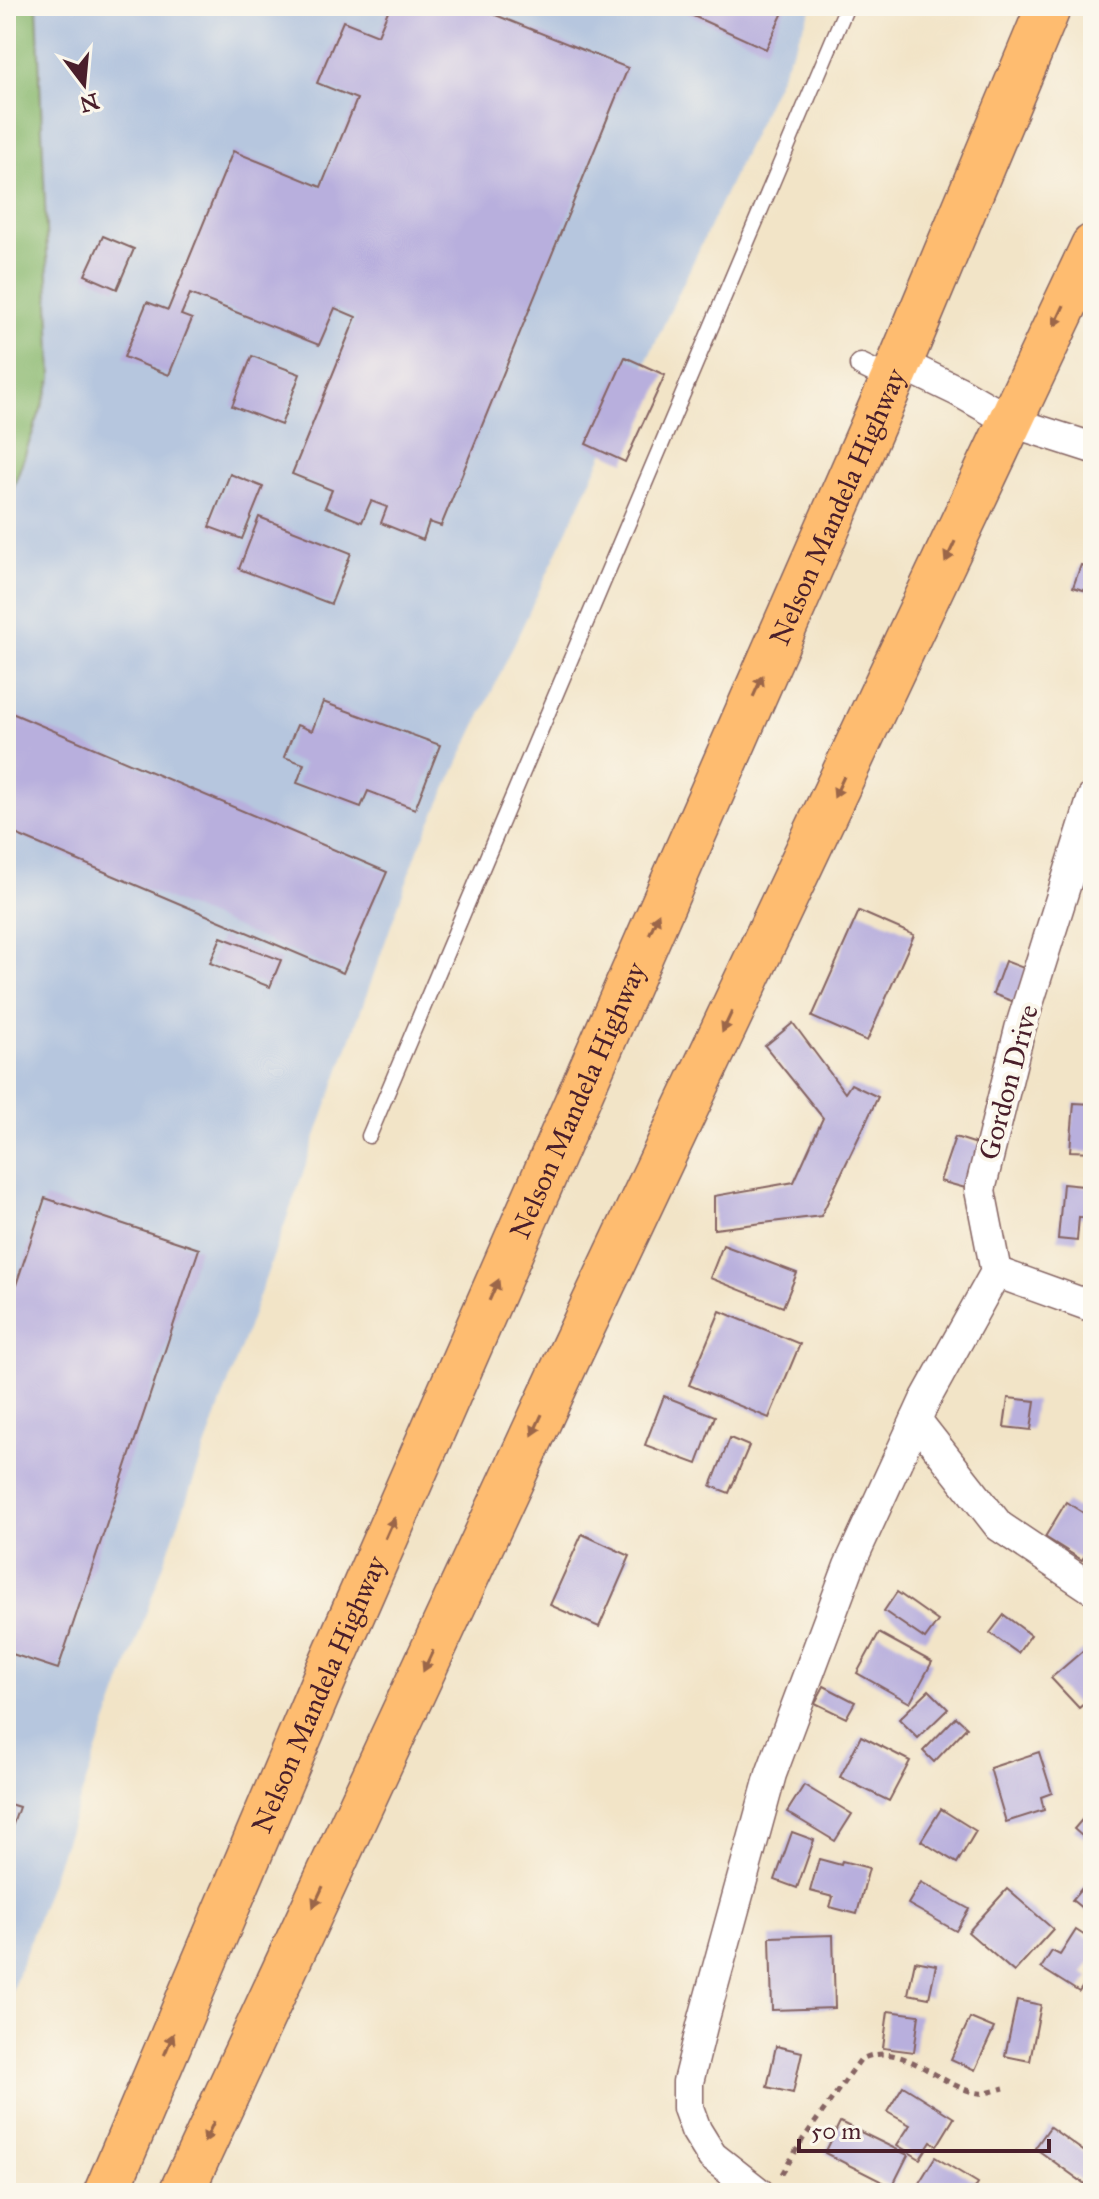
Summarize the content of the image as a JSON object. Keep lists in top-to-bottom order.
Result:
{
  "streets": {
    "highway": ["Nelson Mandela Highway"],
    "street": ["Gordon Drive"]
  },
  "scale_bar": "50 m",
  "north": "bottom"
}
